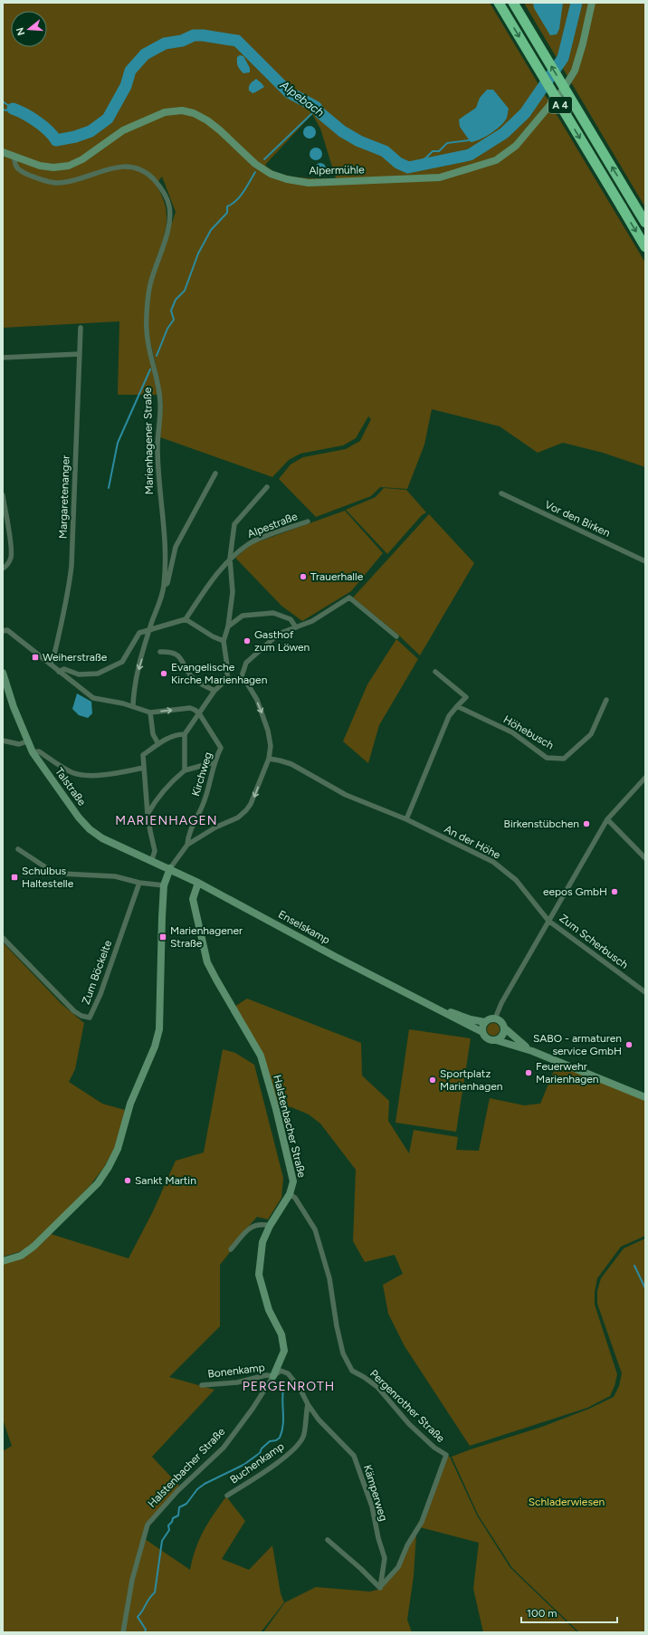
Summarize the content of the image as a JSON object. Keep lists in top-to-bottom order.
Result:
{
  "streets": {
    "highway": ["A 4"],
    "main road": [
      "Alpermühle",
      "Talstraße",
      "Enselskamp",
      "Halstenbacher Straße"
    ],
    "street": [
      "Marienhagener Straße",
      "Margaretenanger",
      "Vor den Birken",
      "Alpestraße",
      "Höhebusch",
      "Kirchweg",
      "An der Höhe",
      "Zum Scherbusch",
      "Zum Böckelte",
      "Bonenkamp",
      "Pergenrother Straße",
      "Buchenkamp",
      "Kämperweg"
    ]
  },
  "crossings": [
    ["Alpermühle", "Marienhagener Straße"],
    ["Marienhagener Straße", "Alpestraße"],
    ["Marienhagener Straße", "Kirchweg"],
    ["Alpestraße", "Kirchweg"],
    ["Talstraße", "Enselskamp"],
    ["An der Höhe", "Zum Scherbusch"],
    ["Enselskamp", "Halstenbacher Straße"],
    ["Halstenbacher Straße", "Bonenkamp"],
    ["Halstenbacher Straße", "Pergenrother Straße"],
    ["Halstenbacher Straße", "Kämperweg"],
    ["Bonenkamp", "Kämperweg"],
    ["Pergenrother Straße", "Kämperweg"],
    ["Buchenkamp", "Kämperweg"]
  ],
  "districts": ["MARIENHAGEN", "PERGENROTH"],
  "water": ["Alpebach"],
  "parks": ["Schladerwiesen"],
  "places": {
    "other": [
      "Trauerhalle",
      "Gasthof zum Löwen",
      "Evangelische Kirche Marienhagen",
      "Birkenstübchen",
      "eepos GmbH",
      "SABO - armaturen service GmbH",
      "Feuerwehr Marienhagen",
      "Sportplatz Marienhagen",
      "Sankt Martin"
    ],
    "transit": ["Weiherstraße", "Schulbus Haltestelle", "Marienhagener Straße"]
  },
  "scale_bar": "100 m",
  "north": "left"
}
